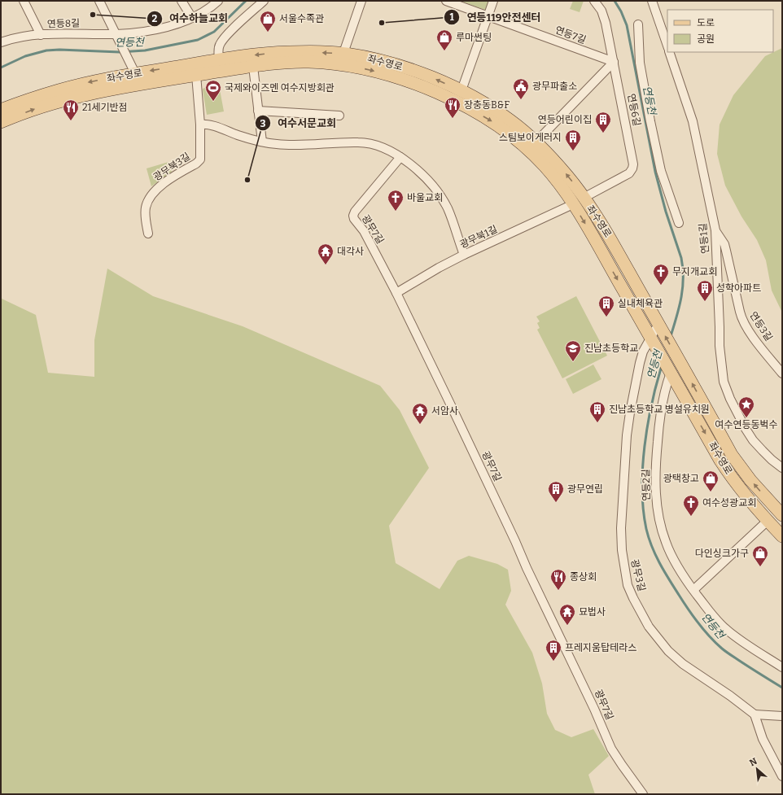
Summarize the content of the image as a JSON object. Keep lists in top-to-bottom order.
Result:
{
  "streets": {
    "main road": ["좌수영로"],
    "street": [
      "연등8길",
      "연등7길",
      "연등6길",
      "광무북3길",
      "광무7길",
      "광무북1길",
      "연등1길",
      "연등3길",
      "연등2길",
      "광무3길"
    ]
  },
  "crossings": [
    ["연등7길", "연등6길"],
    ["좌수영로", "연등6길"],
    ["좌수영로", "광무북3길"],
    ["좌수영로", "광무북1길"],
    ["좌수영로", "연등2길"],
    ["좌수영로", "광무3길"],
    ["광무7길", "광무북1길"],
    ["연등1길", "연등3길"]
  ],
  "water": ["연등천"],
  "places": {
    "other": ["여수하늘교회", "연등119안전센터", "여수서문교회"],
    "shop": [
      "서울수족관",
      "루마썬팅",
      "광택창고",
      "다인싱크가구"
    ],
    "public building": ["광무파출소"],
    "sports": ["국제와이즈멘 여수지방회관"],
    "restaurant": ["장충동B&F", "21세기반점", "종상회"],
    "building": [
      "연등어린이집",
      "스팀보이게러지",
      "성학아파트",
      "실내체육관",
      "진남초등학교 병설유치원",
      "광무연립",
      "프레지움탑테라스"
    ],
    "church": ["바울교회", "무지개교회", "여수성광교회"],
    "temple": ["대각사", "서암사", "묘법사"],
    "school or university": ["진남초등학교"],
    "place": ["여수연등동벅수"]
  },
  "legend": ["도로", "공원"],
  "north": "top left"
}
